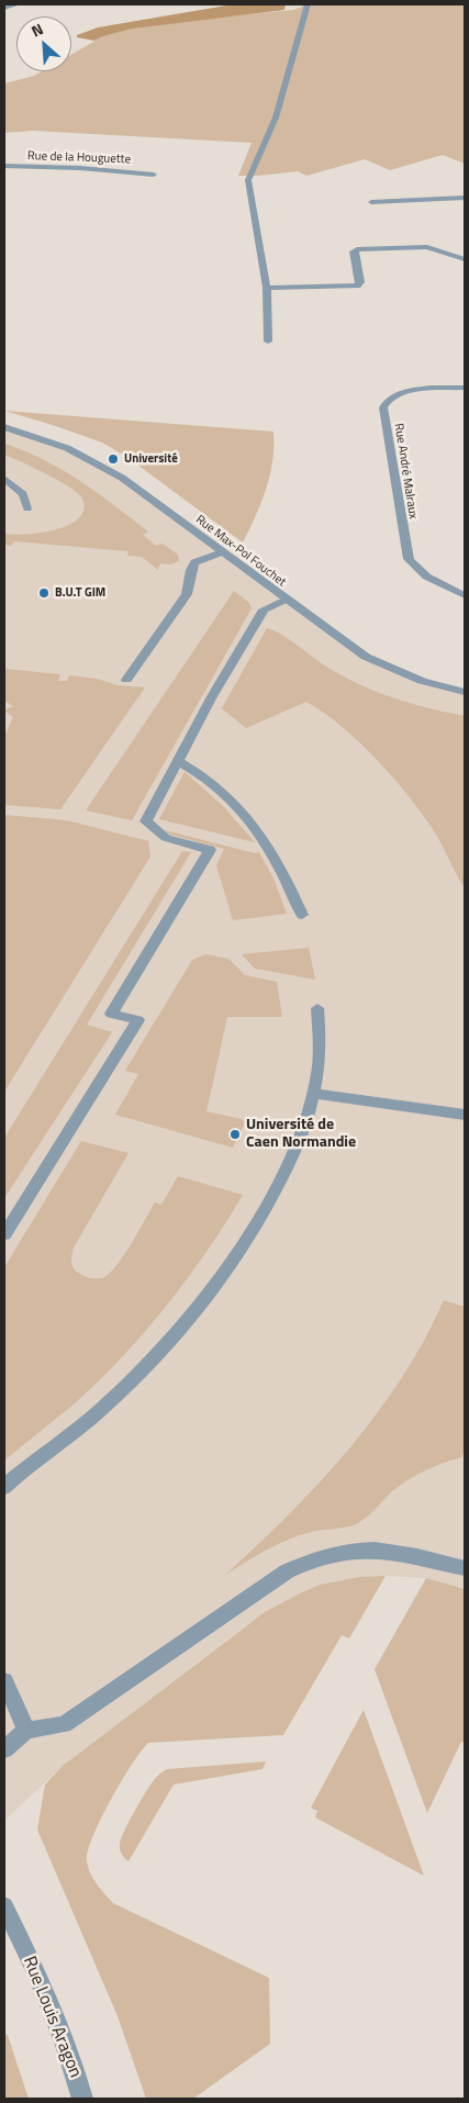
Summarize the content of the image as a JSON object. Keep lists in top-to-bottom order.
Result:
{
  "streets": {
    "street": [
      "Rue de la Houguette",
      "Rue André Malraux",
      "Rue Max-Pol Fouchet",
      "Rue Louis Aragon"
    ]
  },
  "places": ["Université", "B.U.T GIM", "Université de Caen Normandie"],
  "north": "top left"
}
